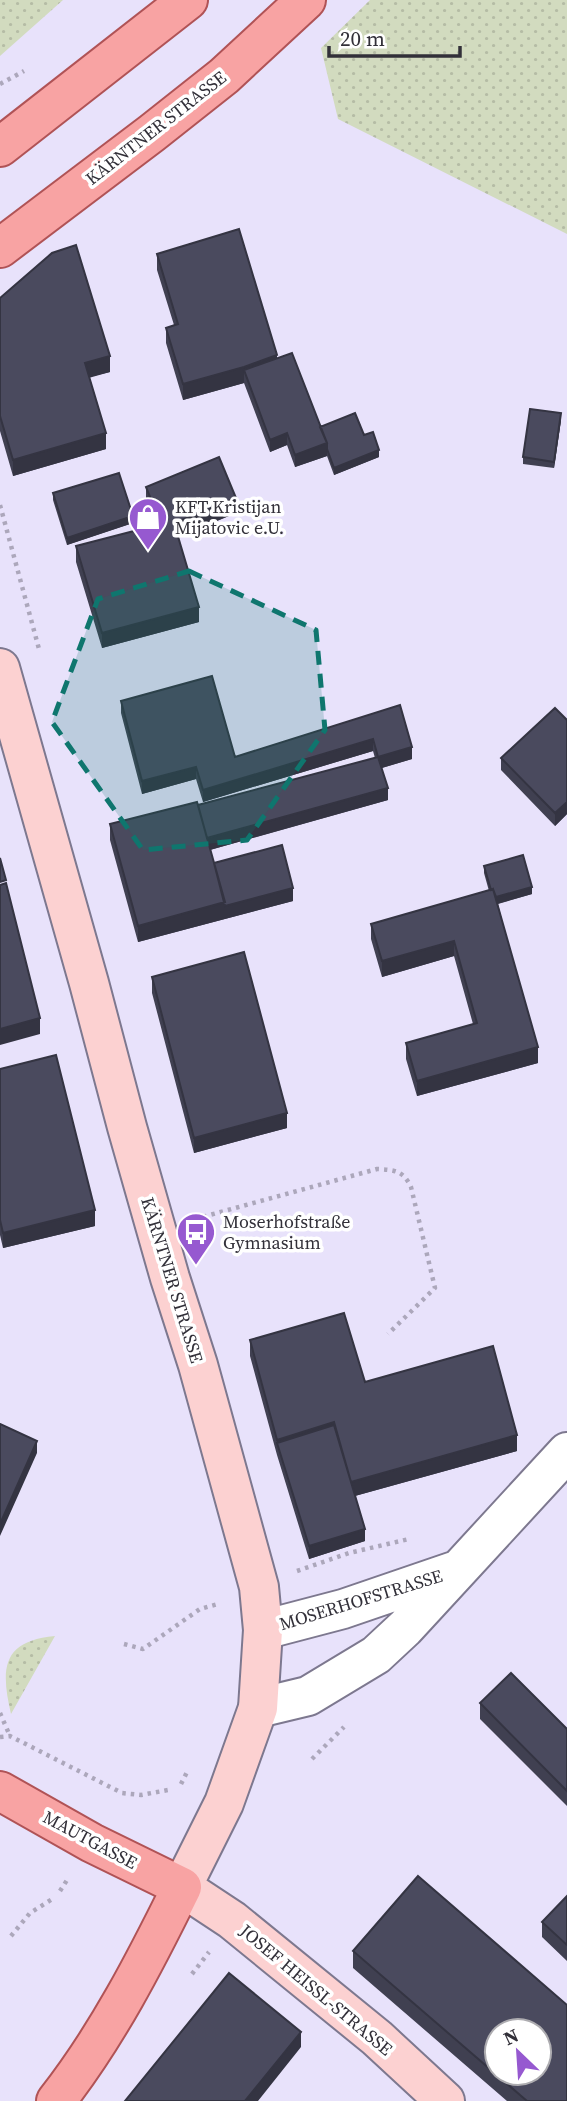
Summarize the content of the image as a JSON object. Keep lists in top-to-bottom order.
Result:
{
  "streets": {
    "main road": ["KÄRNTNER STRASSE", "MAUTGASSE", "JOSEF HEISSL-STRASSE"],
    "street": ["MOSERHOFSTRASSE"]
  },
  "crossings": [
    ["KÄRNTNER STRASSE", "MOSERHOFSTRASSE"],
    ["KÄRNTNER STRASSE", "MAUTGASSE"],
    ["KÄRNTNER STRASSE", "JOSEF HEISSL-STRASSE"],
    ["MAUTGASSE", "JOSEF HEISSL-STRASSE"]
  ],
  "places": {
    "shop": ["KFT Kristijan Mijatovic e.U."],
    "bus stop": ["Moserhofstraße Gymnasium"]
  },
  "scale_bar": "20 m",
  "north": "top left"
}
